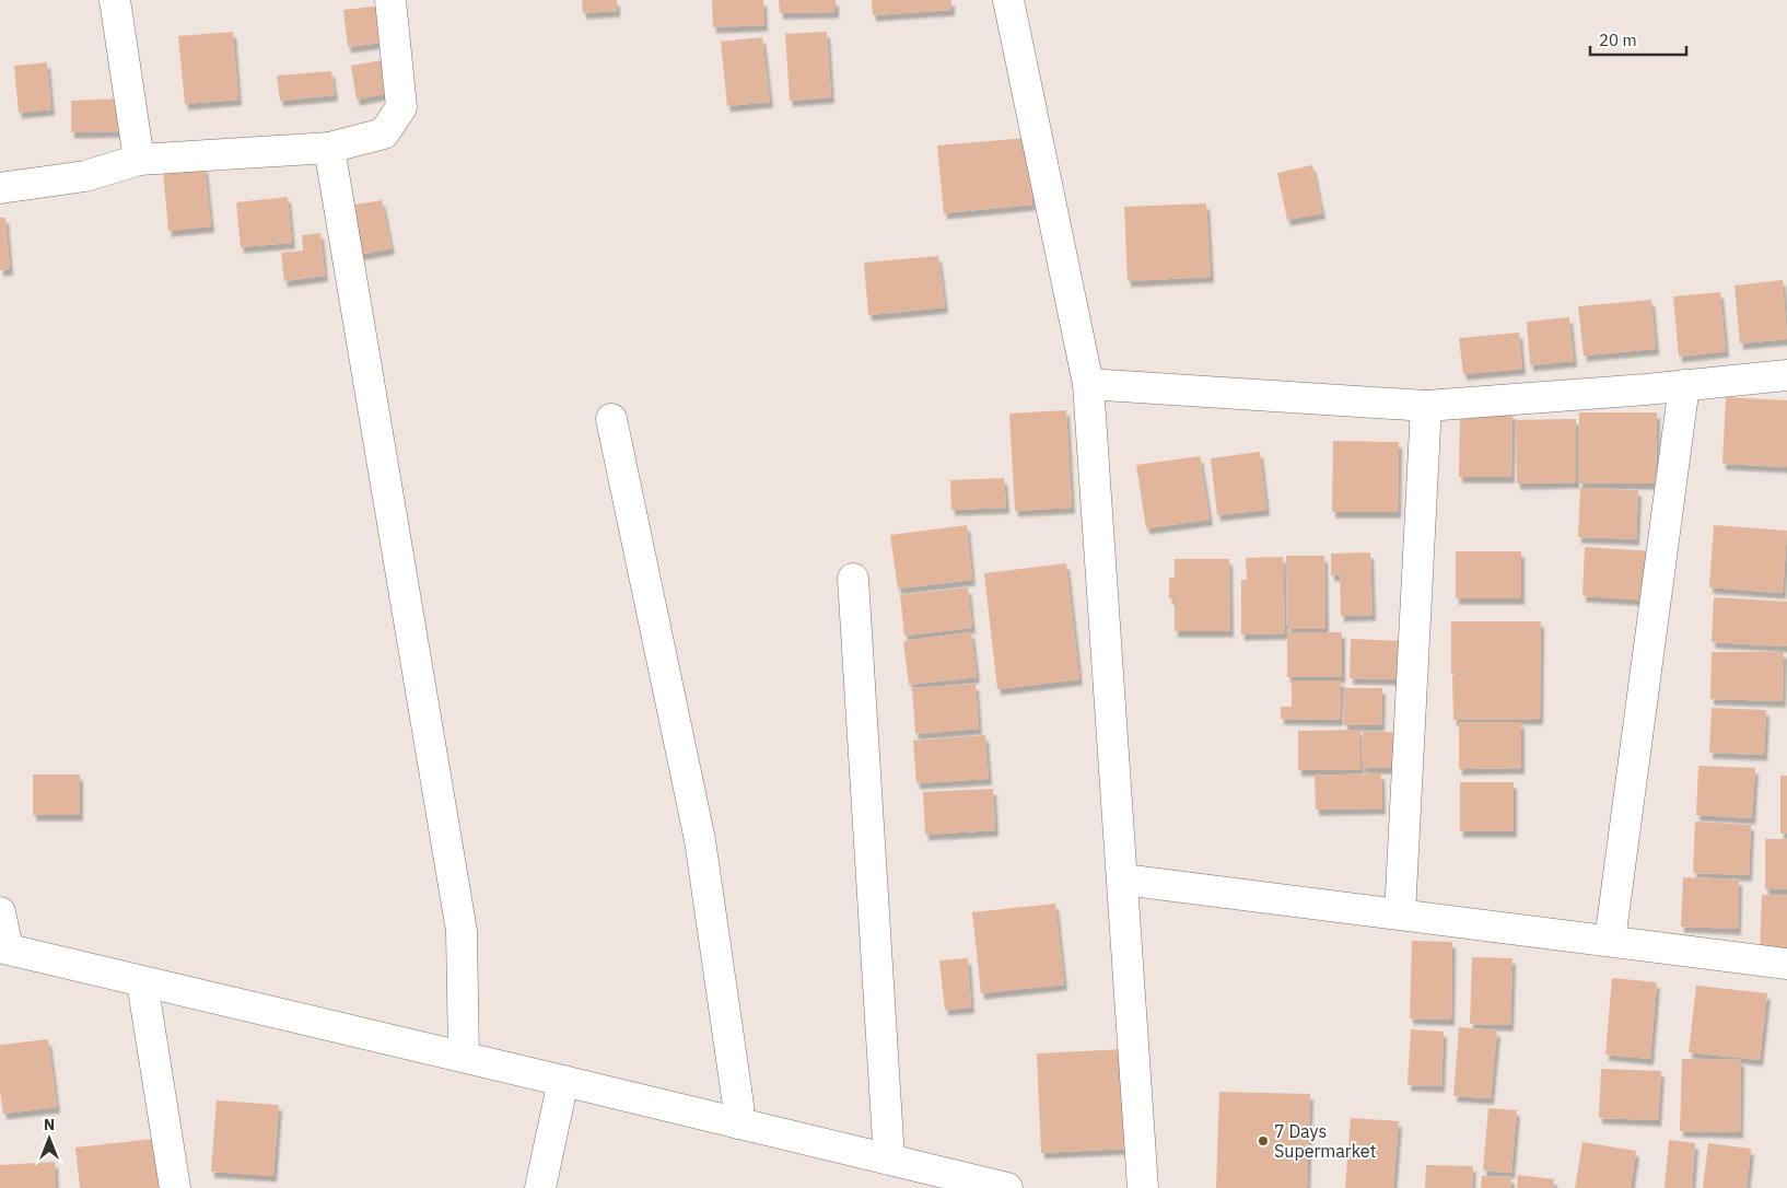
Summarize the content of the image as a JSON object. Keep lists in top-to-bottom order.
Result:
{
  "places": ["7 Days Supermarket"],
  "scale_bar": "20 m",
  "north": "top"
}
